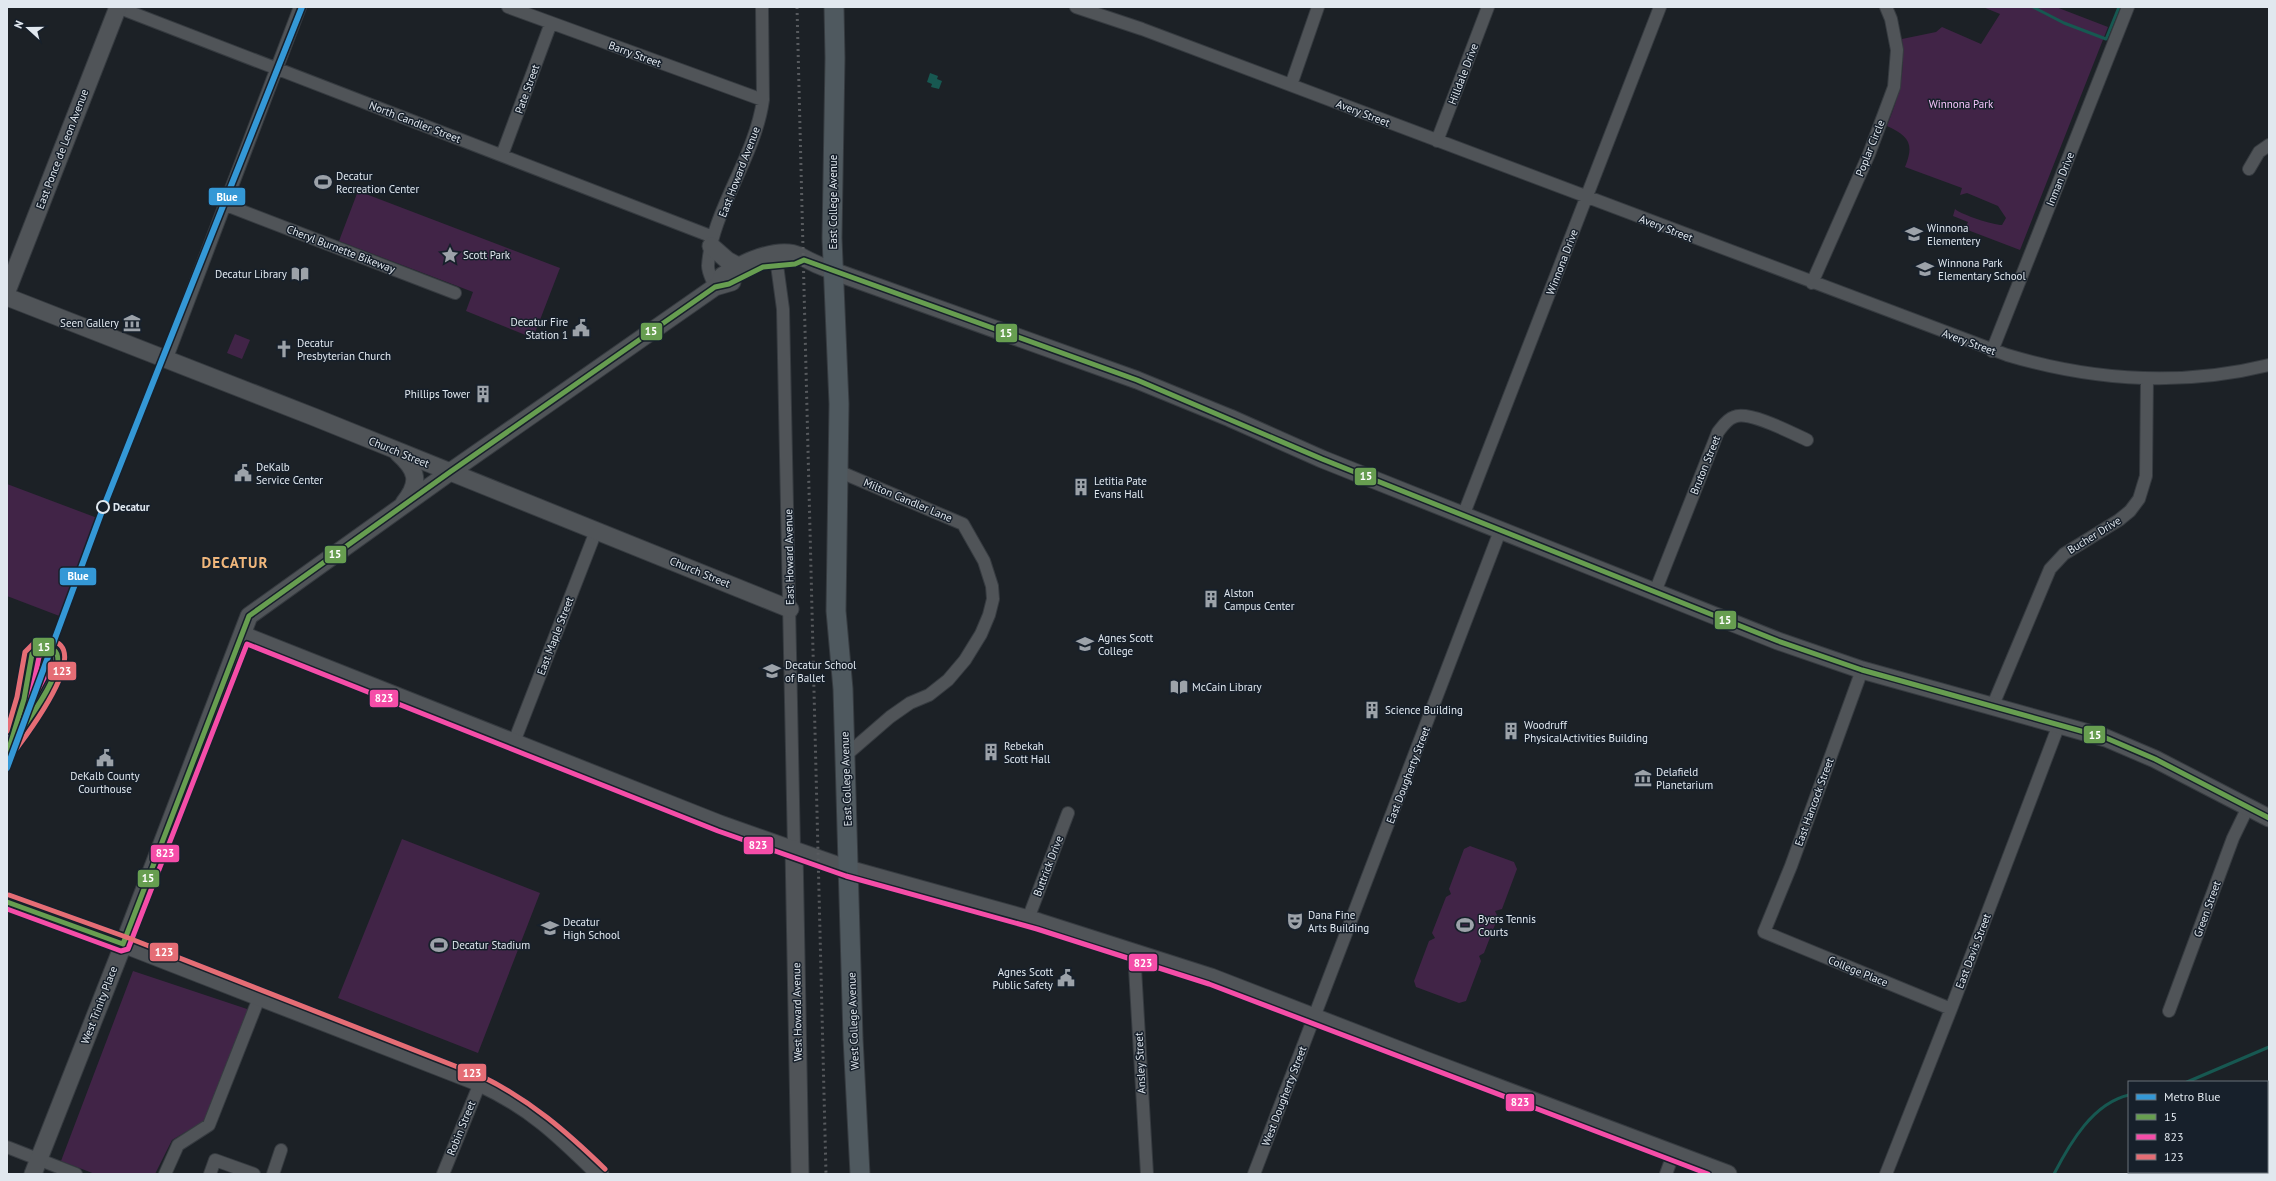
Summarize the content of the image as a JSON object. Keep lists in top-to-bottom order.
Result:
{
  "streets": {
    "main road": ["East College Avenue", "West College Avenue"],
    "street": [
      "Barry Street",
      "Hilldale Drive",
      "Pate Street",
      "Avery Street",
      "North Candler Street",
      "Poplar Circle",
      "East Ponce de Leon Avenue",
      "East Howard Avenue",
      "Inman Drive",
      "Cheryl Burnette Bikeway",
      "Winnona Drive",
      "Church Street",
      "Bruton Street",
      "Milton Candler Lane",
      "Bucher Drive",
      "East Maple Street",
      "East Dougherty Street",
      "East Hancock Street",
      "Buttrick Drive",
      "Green Street",
      "East Davis Street",
      "College Place",
      "West Trinity Place",
      "West Howard Avenue",
      "Ansley Street",
      "West Dougherty Street",
      "Robin Street"
    ]
  },
  "crossings": [
    ["Barry Street", "Pate Street"],
    ["Barry Street", "East Howard Avenue"],
    ["Hilldale Drive", "Avery Street"],
    ["Pate Street", "North Candler Street"],
    ["Avery Street", "Poplar Circle"],
    ["Avery Street", "Inman Drive"],
    ["Avery Street", "Winnona Drive"],
    ["Avery Street", "Bucher Drive"],
    ["North Candler Street", "East Ponce de Leon Avenue"],
    ["North Candler Street", "East Howard Avenue"],
    ["East Howard Avenue", "Church Street"],
    ["East Howard Avenue", "West Trinity Place"],
    ["East Howard Avenue", "West Howard Avenue"],
    ["East College Avenue", "Milton Candler Lane"],
    ["East College Avenue", "West College Avenue"],
    ["Church Street", "East Maple Street"],
    ["Church Street", "West Trinity Place"],
    ["East Dougherty Street", "West Dougherty Street"],
    ["East Hancock Street", "College Place"],
    ["East Davis Street", "College Place"]
  ],
  "districts": ["DECATUR"],
  "parks": ["Winnona Park"],
  "places": {
    "sports": ["Decatur Recreation Center", "Byers Tennis Courts", "Decatur Stadium"],
    "school or university": [
      "Winnona Elementery",
      "Winnona Park Elementary School",
      "Agnes Scott College",
      "Decatur School of Ballet",
      "Decatur High School"
    ],
    "place": ["Scott Park"],
    "library": ["Decatur Library", "McCain Library"],
    "museum": ["Seen Gallery", "Delafield Planetarium"],
    "public building": [
      "Decatur Fire Station 1",
      "DeKalb Service Center",
      "DeKalb County Courthouse",
      "Agnes Scott Public Safety"
    ],
    "church": ["Decatur Presbyterian Church"],
    "building": [
      "Phillips Tower",
      "Letitia Pate Evans Hall",
      "Alston Campus Center",
      "Science Building",
      "Woodruff PhysicalActivities Building",
      "Rebekah Scott Hall"
    ],
    "other": ["Decatur"],
    "theatre": ["Dana Fine Arts Building"]
  },
  "lines": [
    "metro line Blue",
    "transit line 15",
    "transit line 123",
    "transit line 823"
  ],
  "legend": [
    "Metro Blue",
    "15",
    "823",
    "123"
  ],
  "north": "left"
}
